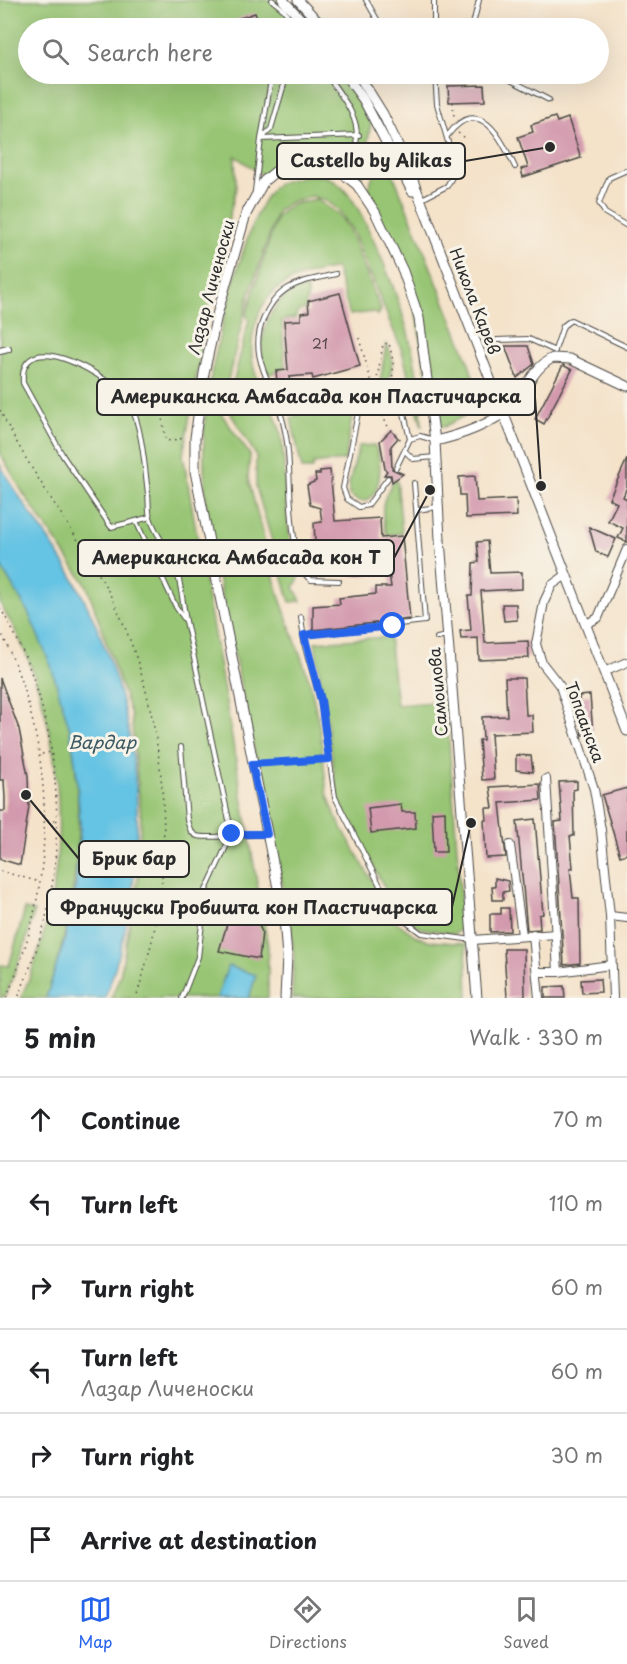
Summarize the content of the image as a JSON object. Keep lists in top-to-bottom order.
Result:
{
  "streets": {
    "street": [
      "Лазар Личеноски",
      "Никола Карев",
      "Самоилова",
      "Топаанска"
    ]
  },
  "crossings": [
    ["Лазар Личеноски", "Самоилова"],
    ["Никола Карев", "Топаанска"]
  ],
  "water": ["Вардар"],
  "places": [
    "Castello by Alikas",
    "Американска Амбасада кон Пластичарска",
    "Американска Амбасада кон Т",
    "Брик бар",
    "Француски Гробишта кон Пластичарска"
  ],
  "house_numbers": ["21"],
  "page": {
    "search": "Search here",
    "heading": ["5 min", "Walk · 330 m"],
    "list": [
      ["Continue", "70 m"],
      ["Turn left", "110 m"],
      ["Turn right", "60 m"],
      ["Turn left", "Лазар Личеноски", "60 m"],
      ["Turn right", "30 m"],
      "Arrive at destination"
    ],
    "nav": ["Map", "Directions", "Saved"]
  }
}
